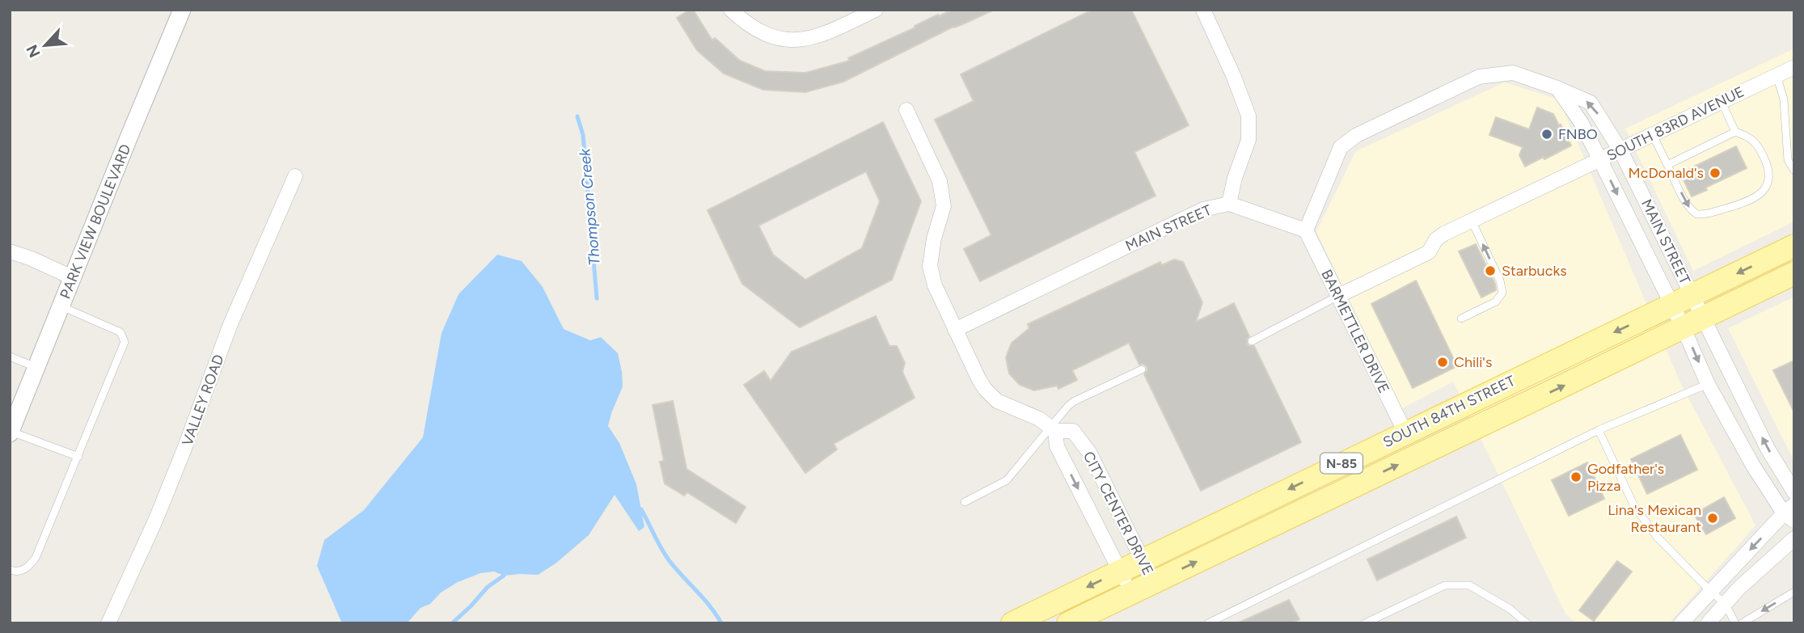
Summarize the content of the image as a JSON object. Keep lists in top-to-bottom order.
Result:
{
  "streets": {
    "main road": ["SOUTH 84TH STREET", "N-85"],
    "street": [
      "SOUTH 83RD AVENUE",
      "PARK VIEW BOULEVARD",
      "MAIN STREET",
      "BARMETTLER DRIVE",
      "VALLEY ROAD",
      "CITY CENTER DRIVE"
    ]
  },
  "crossings": [
    ["SOUTH 83RD AVENUE", "MAIN STREET"],
    ["SOUTH 83RD AVENUE", "BARMETTLER DRIVE"],
    ["MAIN STREET", "BARMETTLER DRIVE"],
    ["MAIN STREET", "SOUTH 84TH STREET"],
    ["MAIN STREET", "CITY CENTER DRIVE"],
    ["BARMETTLER DRIVE", "SOUTH 84TH STREET"],
    ["SOUTH 84TH STREET", "CITY CENTER DRIVE"]
  ],
  "water": ["Thompson Creek"],
  "places": [
    "FNBO",
    "McDonald's",
    "Starbucks",
    "Chili's",
    "Godfather's Pizza",
    "Lina's Mexican Restaurant"
  ],
  "north": "bottom left"
}
